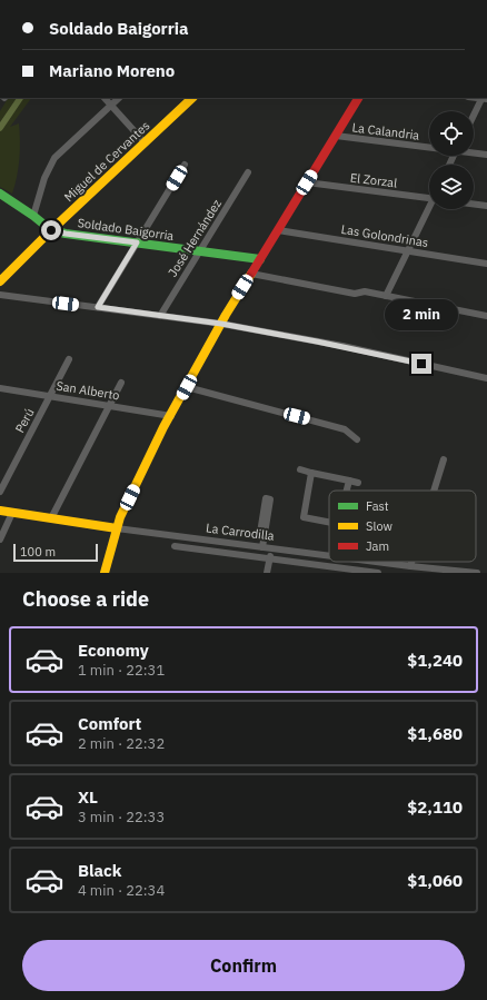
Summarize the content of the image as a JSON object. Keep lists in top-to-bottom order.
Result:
{
  "streets": {
    "street": [
      "La Calandria",
      "Miguel de Cervantes",
      "El Zorzal",
      "Soldado Baigorria",
      "Las Golondrinas",
      "José Hernández",
      "San Alberto",
      "Perú",
      "La Carrodilla"
    ]
  },
  "crossings": [
    ["Miguel de Cervantes", "Soldado Baigorria"],
    ["Soldado Baigorria", "José Hernández"],
    ["San Alberto", "Perú"]
  ],
  "legend": ["Fast", "Slow", "Jam"],
  "scale_bar": "100 m",
  "page": {
    "banner": ["Soldado Baigorria", "Mariano Moreno"],
    "bubble": "2 min",
    "scale": "100 m",
    "heading": "Choose a ride",
    "list": [
      {
        "name": "Economy",
        "note": "1 min · 22:31",
        "value": "$1,240"
      },
      {
        "name": "Comfort",
        "note": "2 min · 22:32",
        "value": "$1,680"
      },
      {
        "name": "XL",
        "note": "3 min · 22:33",
        "value": "$2,110"
      },
      {
        "name": "Black",
        "note": "4 min · 22:34",
        "value": "$1,060"
      }
    ],
    "buttons": "Confirm"
  }
}
